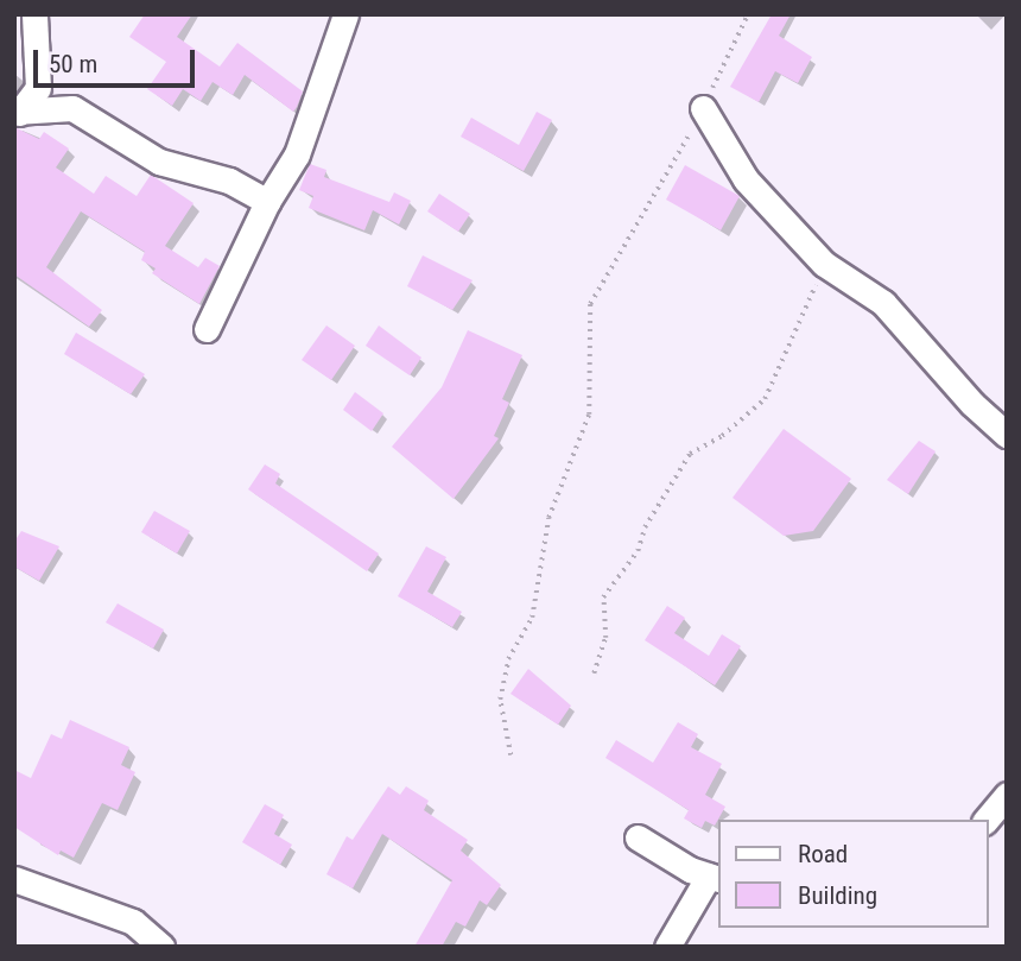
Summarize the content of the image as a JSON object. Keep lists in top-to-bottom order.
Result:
{
  "legend": ["Road", "Building"],
  "scale_bar": "50 m"
}
